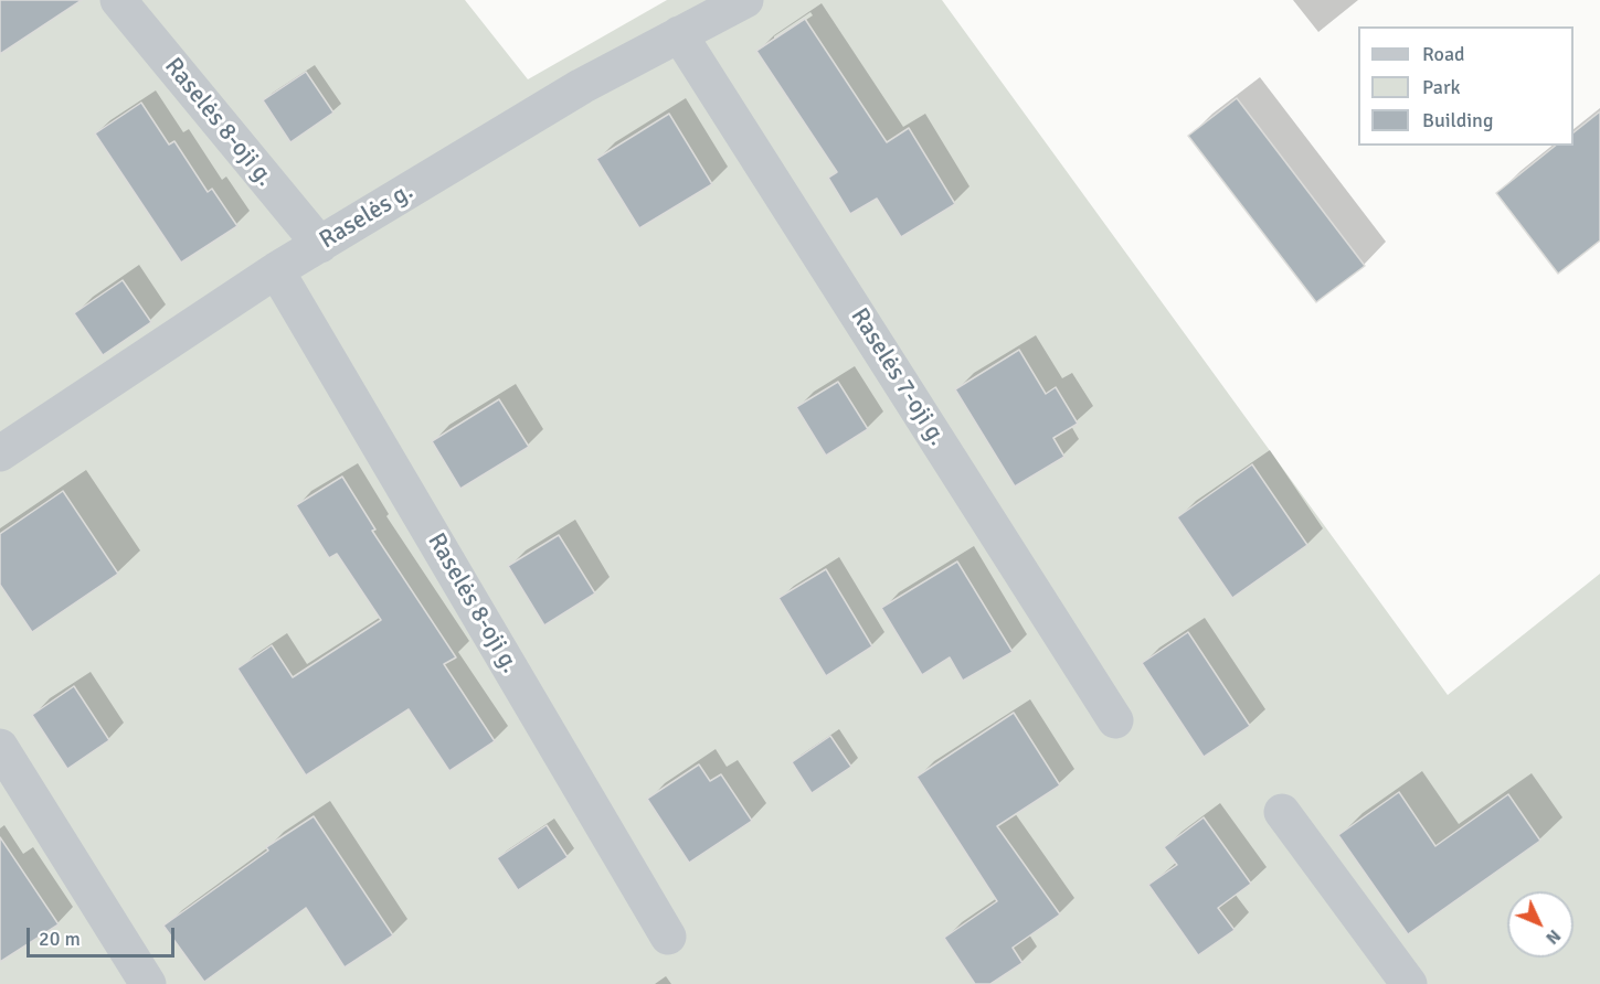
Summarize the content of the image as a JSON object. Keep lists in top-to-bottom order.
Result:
{
  "streets": {
    "street": ["Raselės 8-oji g.", "Raselės g.", "Raselės 7-oji g."]
  },
  "crossings": [
    ["Raselės 8-oji g.", "Raselės g."],
    ["Raselės g.", "Raselės 7-oji g."]
  ],
  "legend": ["Road", "Park", "Building"],
  "scale_bar": "20 m",
  "north": "bottom right"
}
